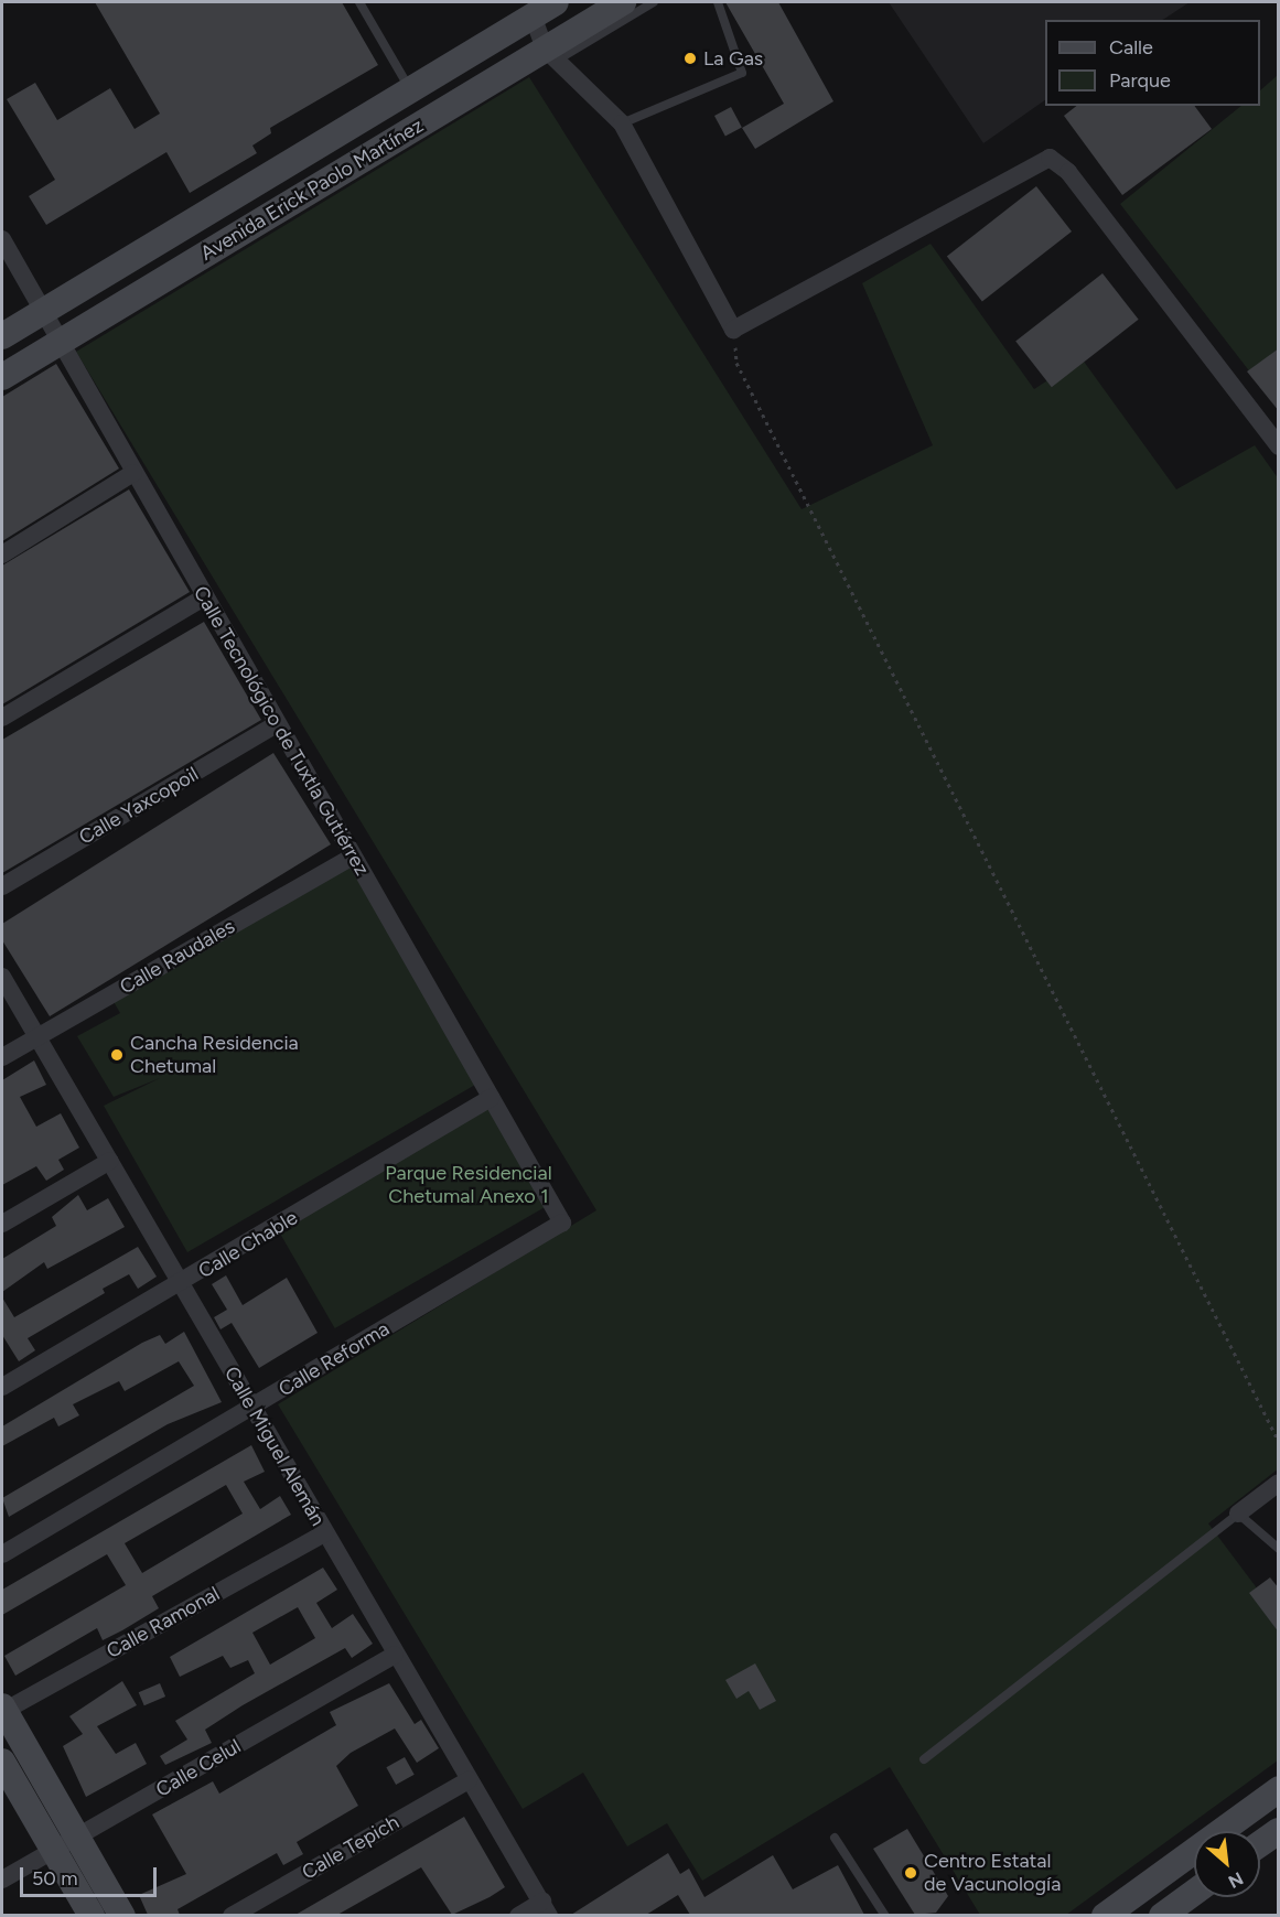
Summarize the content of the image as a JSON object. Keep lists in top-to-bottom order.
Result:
{
  "streets": {
    "main road": ["Avenida Erick Paolo Martínez"],
    "street": [
      "Calle Tecnológico de Tuxtla Gutiérrez",
      "Calle Yaxcopoil",
      "Calle Raudales",
      "Calle Chable",
      "Calle Reforma",
      "Calle Miguel Alemán",
      "Calle Ramonal",
      "Calle Celul",
      "Calle Tepich"
    ]
  },
  "crossings": [
    ["Avenida Erick Paolo Martínez", "Calle Tecnológico de Tuxtla Gutiérrez"],
    ["Calle Tecnológico de Tuxtla Gutiérrez", "Calle Yaxcopoil"],
    ["Calle Tecnológico de Tuxtla Gutiérrez", "Calle Raudales"],
    ["Calle Tecnológico de Tuxtla Gutiérrez", "Calle Chable"],
    ["Calle Tecnológico de Tuxtla Gutiérrez", "Calle Reforma"],
    ["Calle Raudales", "Calle Miguel Alemán"],
    ["Calle Chable", "Calle Miguel Alemán"],
    ["Calle Reforma", "Calle Miguel Alemán"],
    ["Calle Miguel Alemán", "Calle Ramonal"],
    ["Calle Miguel Alemán", "Calle Celul"],
    ["Calle Miguel Alemán", "Calle Tepich"]
  ],
  "parks": ["Parque Residencial Chetumal Anexo 1"],
  "places": ["La Gas", "Cancha Residencia Chetumal", "Centro Estatal de Vacunología"],
  "legend": ["Calle", "Parque"],
  "scale_bar": "50 m",
  "north": "bottom right"
}
